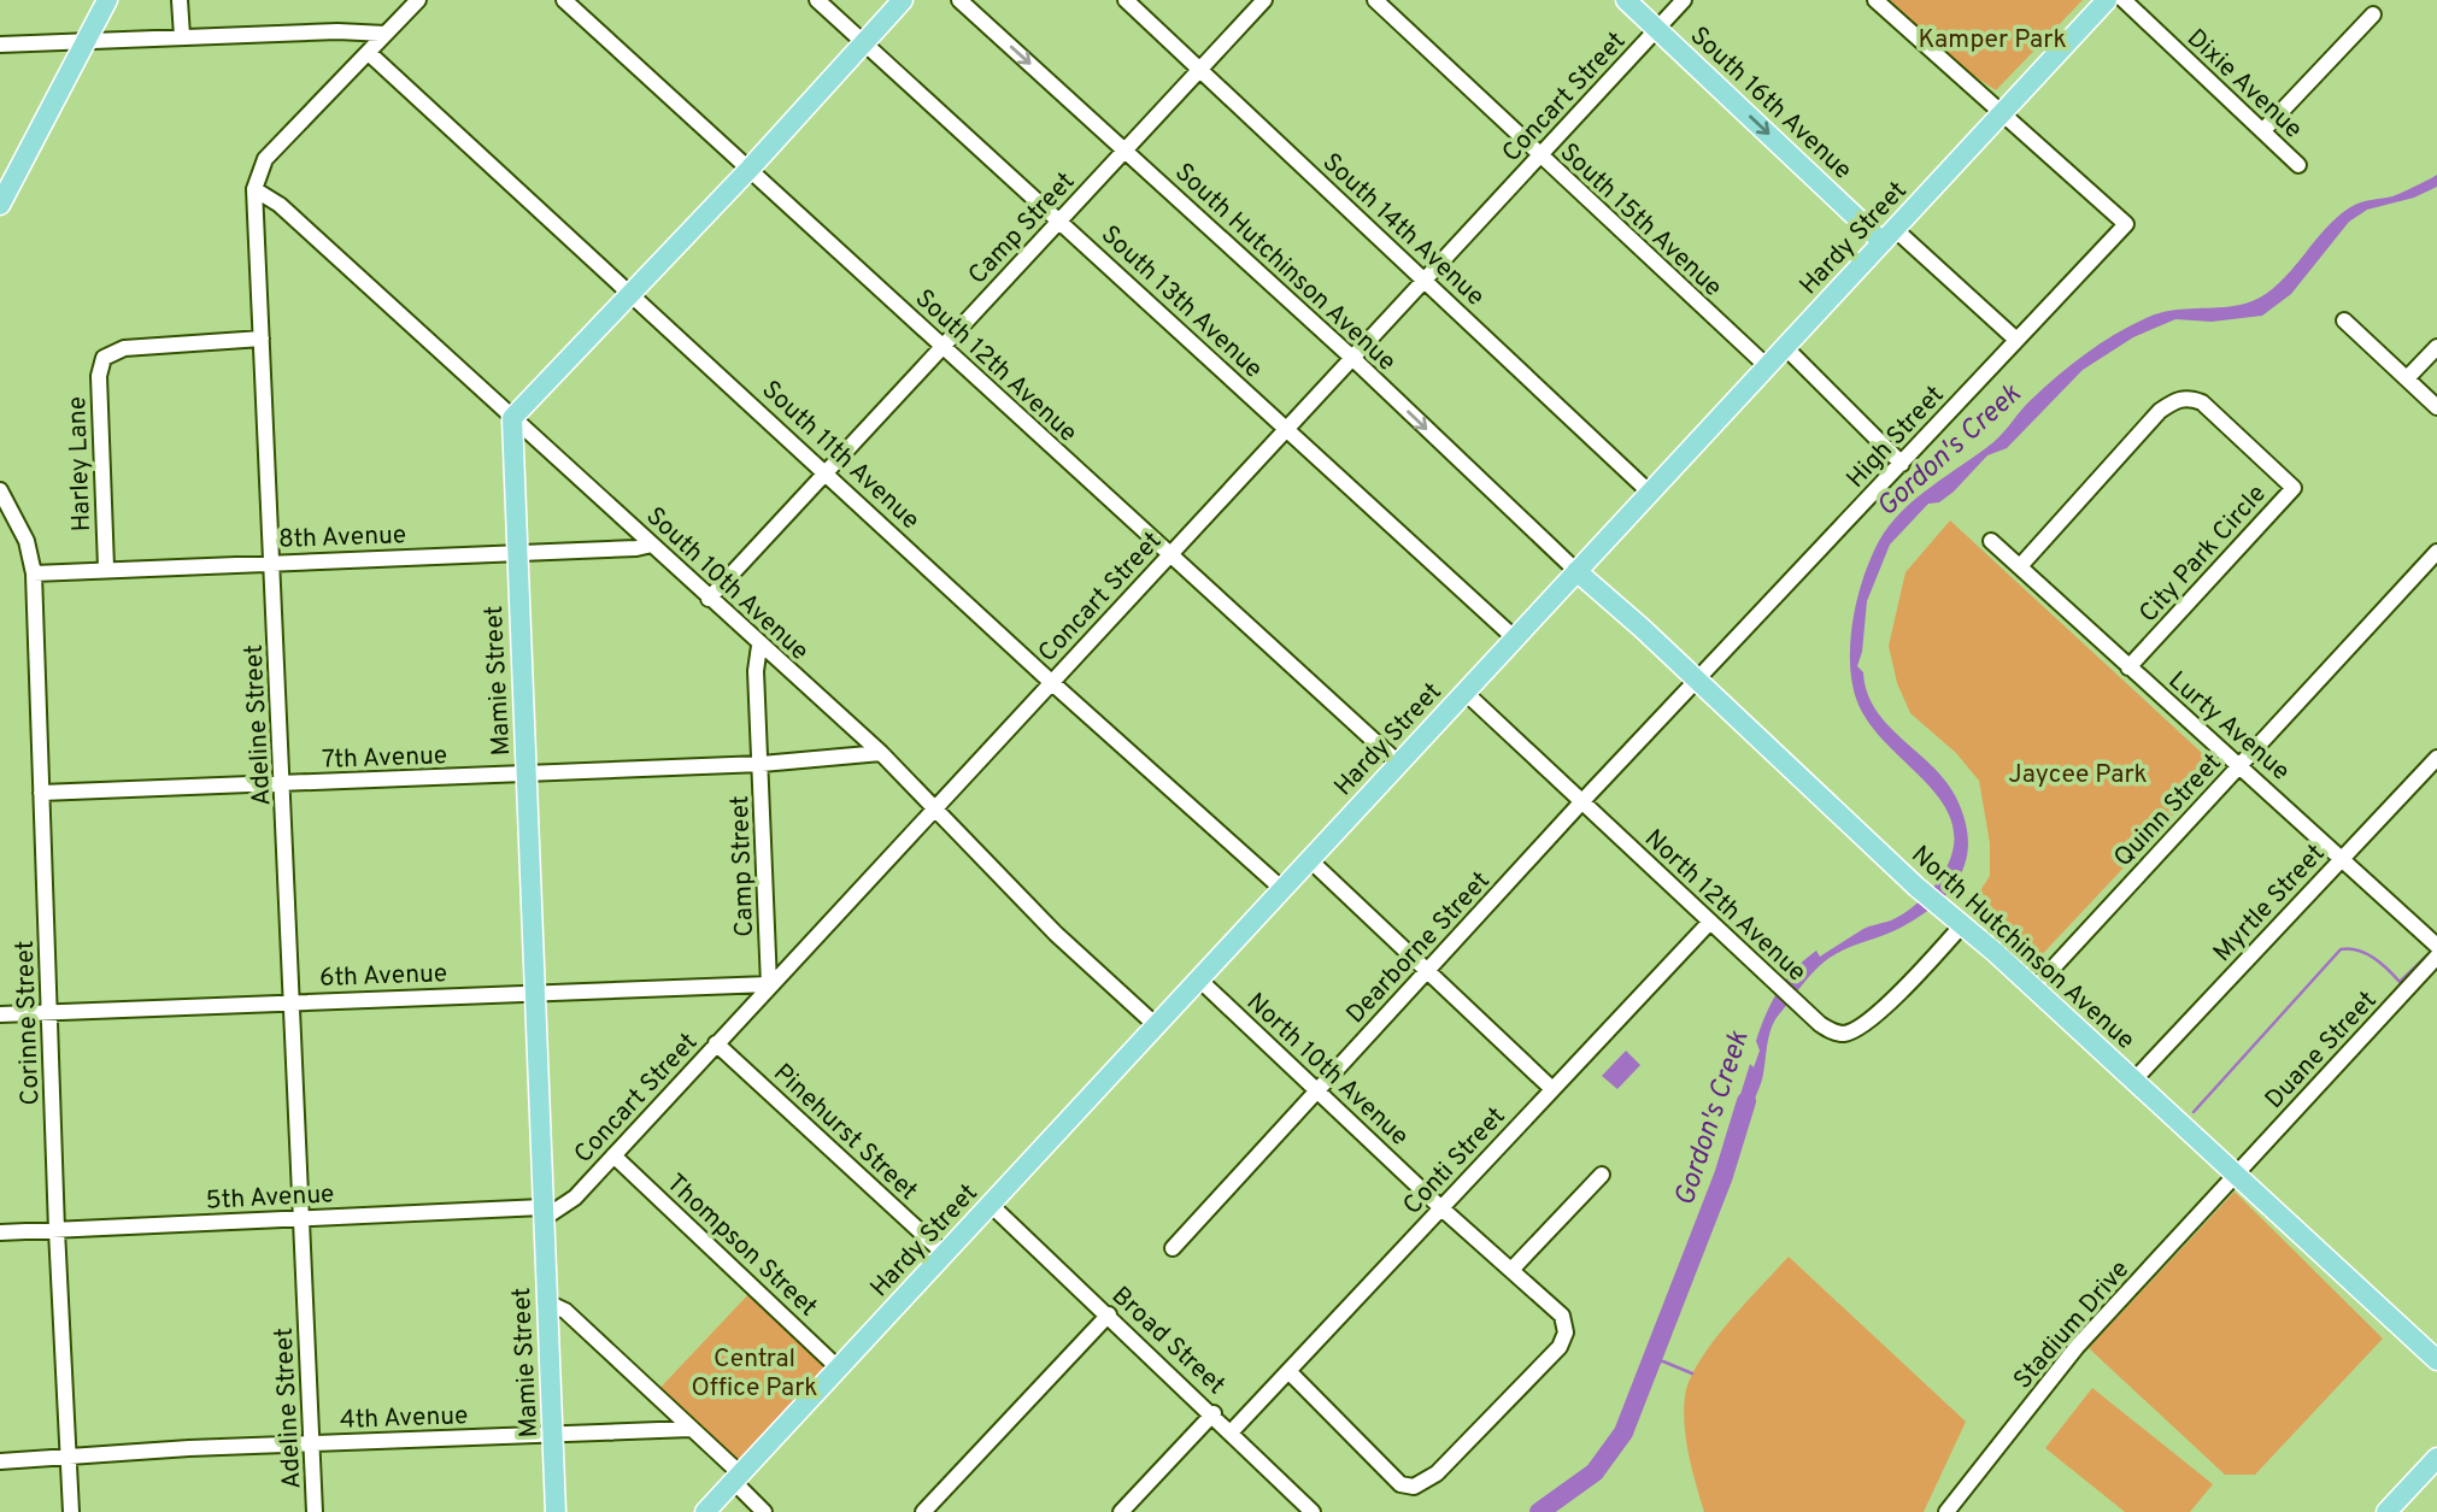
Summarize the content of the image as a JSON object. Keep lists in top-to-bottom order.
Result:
{
  "streets": {
    "main road": [
      "South 16th Avenue",
      "Hardy Street",
      "Mamie Street",
      "North Hutchinson Avenue"
    ],
    "street": [
      "Dixie Avenue",
      "Concart Street",
      "South 15th Avenue",
      "Camp Street",
      "South 14th Avenue",
      "South Hutchinson Avenue",
      "South 13th Avenue",
      "South 12th Avenue",
      "High Street",
      "South 11th Avenue",
      "Harley Lane",
      "8th Avenue",
      "City Park Circle",
      "South 10th Avenue",
      "Adeline Street",
      "Lurty Avenue",
      "7th Avenue",
      "Quinn Street",
      "Myrtle Street",
      "North 12th Avenue",
      "Dearborne Street",
      "6th Avenue",
      "Corinne Street",
      "Duane Street",
      "North 10th Avenue",
      "Pinehurst Street",
      "Conti Street",
      "5th Avenue",
      "Thompson Street",
      "Stadium Drive",
      "Broad Street",
      "4th Avenue"
    ]
  },
  "crossings": [
    ["Concart Street", "South 16th Avenue"],
    ["Concart Street", "South 15th Avenue"],
    ["Concart Street", "Camp Street"],
    ["Concart Street", "South 14th Avenue"],
    ["Concart Street", "South Hutchinson Avenue"],
    ["Concart Street", "South 13th Avenue"],
    ["Concart Street", "South 12th Avenue"],
    ["Concart Street", "South 11th Avenue"],
    ["Concart Street", "South 10th Avenue"],
    ["Concart Street", "Mamie Street"],
    ["Concart Street", "6th Avenue"],
    ["Concart Street", "Pinehurst Street"],
    ["Concart Street", "5th Avenue"],
    ["Concart Street", "Thompson Street"],
    ["South 16th Avenue", "Hardy Street"],
    ["South 15th Avenue", "Hardy Street"],
    ["Camp Street", "South 14th Avenue"],
    ["Camp Street", "South Hutchinson Avenue"],
    ["Camp Street", "South 13th Avenue"],
    ["Camp Street", "South 12th Avenue"],
    ["Camp Street", "South 11th Avenue"],
    ["Camp Street", "South 10th Avenue"],
    ["Camp Street", "7th Avenue"],
    ["Camp Street", "6th Avenue"],
    ["South 14th Avenue", "Hardy Street"],
    ["Hardy Street", "South Hutchinson Avenue"],
    ["Hardy Street", "South 13th Avenue"],
    ["Hardy Street", "South 12th Avenue"],
    ["Hardy Street", "High Street"],
    ["Hardy Street", "South 11th Avenue"],
    ["Hardy Street", "South 10th Avenue"],
    ["Hardy Street", "North 12th Avenue"],
    ["Hardy Street", "North Hutchinson Avenue"],
    ["Hardy Street", "North 10th Avenue"],
    ["Hardy Street", "Pinehurst Street"],
    ["Hardy Street", "Thompson Street"],
    ["Hardy Street", "Broad Street"],
    ["South Hutchinson Avenue", "North Hutchinson Avenue"],
    ["High Street", "Dearborne Street"],
    ["High Street", "North Hutchinson Avenue"],
    ["South 11th Avenue", "Adeline Street"],
    ["Harley Lane", "8th Avenue"],
    ["Harley Lane", "Adeline Street"],
    ["8th Avenue", "South 10th Avenue"],
    ["8th Avenue", "Mamie Street"],
    ["8th Avenue", "Adeline Street"],
    ["8th Avenue", "Corinne Street"],
    ["City Park Circle", "Lurty Avenue"],
    ["South 10th Avenue", "Mamie Street"],
    ["South 10th Avenue", "Adeline Street"],
    ["South 10th Avenue", "7th Avenue"],
    ["Mamie Street", "7th Avenue"],
    ["Mamie Street", "6th Avenue"],
    ["Mamie Street", "5th Avenue"],
    ["Mamie Street", "4th Avenue"],
    ["Adeline Street", "7th Avenue"],
    ["Adeline Street", "6th Avenue"],
    ["Adeline Street", "5th Avenue"],
    ["Adeline Street", "4th Avenue"],
    ["Lurty Avenue", "Quinn Street"],
    ["Lurty Avenue", "Myrtle Street"],
    ["7th Avenue", "Corinne Street"],
    ["Quinn Street", "North Hutchinson Avenue"],
    ["Myrtle Street", "North Hutchinson Avenue"],
    ["North 12th Avenue", "Dearborne Street"],
    ["North 12th Avenue", "North Hutchinson Avenue"],
    ["North 12th Avenue", "Conti Street"],
    ["Dearborne Street", "North Hutchinson Avenue"],
    ["Dearborne Street", "North 10th Avenue"],
    ["North Hutchinson Avenue", "Duane Street"],
    ["North Hutchinson Avenue", "Stadium Drive"],
    ["6th Avenue", "Corinne Street"],
    ["Corinne Street", "5th Avenue"],
    ["Corinne Street", "4th Avenue"],
    ["Duane Street", "Stadium Drive"],
    ["North 10th Avenue", "Conti Street"],
    ["Conti Street", "Broad Street"]
  ],
  "one_way": ["South 16th Avenue", "South Hutchinson Avenue"],
  "water": ["Gordon's Creek"],
  "parks": ["Kamper Park", "Jaycee Park", "Central Office Park"]
}
